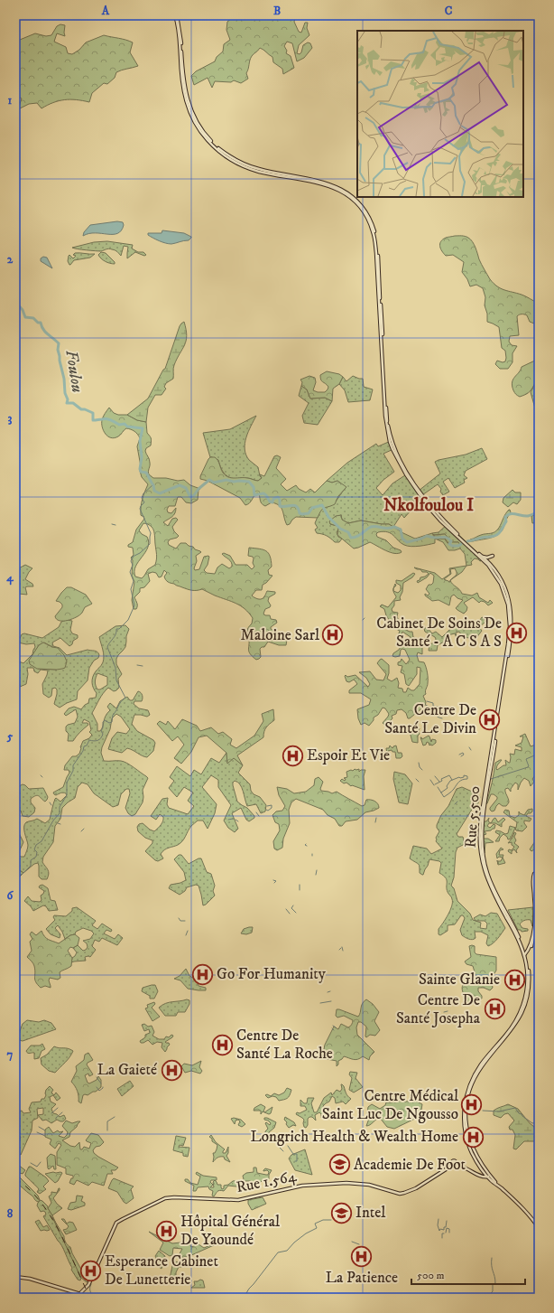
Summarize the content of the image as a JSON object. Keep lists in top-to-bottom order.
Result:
{
  "streets": {
    "main road": ["Rue 5.500", "Rue 1.564"]
  },
  "districts": ["Nkolfoulou I"],
  "water": ["Foulou"],
  "places": {
    "hospital": [
      "Cabinet De Soins De Santé - A C S A S",
      "Maloine Sarl",
      "Centre De Santé Le Divin",
      "Espoir Et Vie",
      "Go For Humanity",
      "Sainte Glanie",
      "Centre De Santé Josepha",
      "Centre De Santé La Roche",
      "La Gaieté",
      "Centre Médical Saint Luc De Ngousso",
      "Longrich Health & Wealth Home",
      "Hôpital Général De Yaoundé",
      "La Patience",
      "Esperance Cabinet De Lunetterie"
    ],
    "school or university": ["Academie De Foot", "Intel"]
  },
  "scale_bar": "500 m",
  "grid": {
    "columns": ["A", "B", "C"],
    "rows": [
      "1",
      "2",
      "3",
      "4",
      "5",
      "6",
      "7",
      "8"
    ]
  }
}
